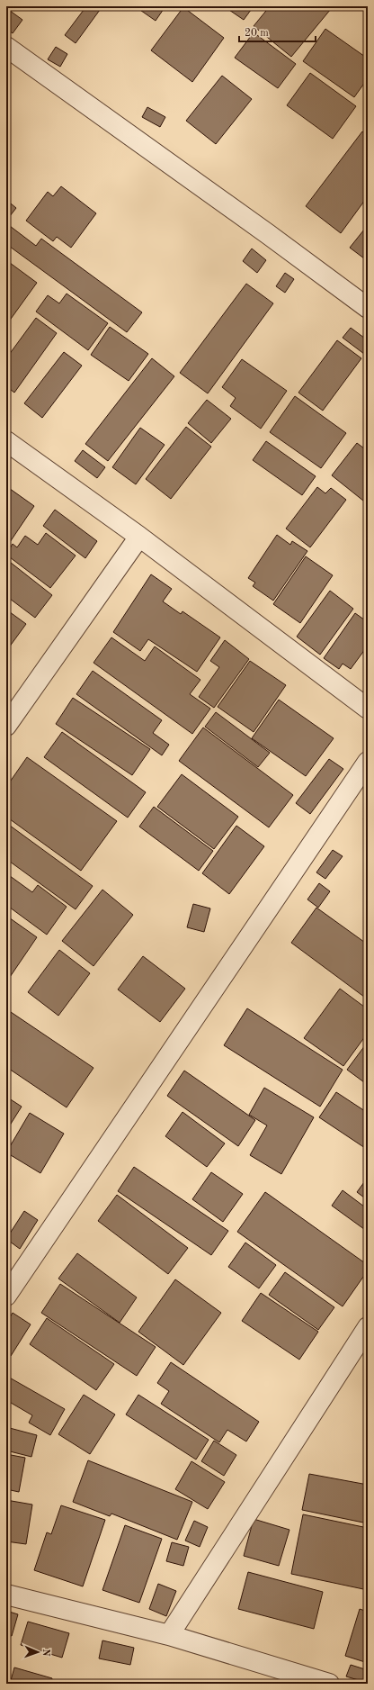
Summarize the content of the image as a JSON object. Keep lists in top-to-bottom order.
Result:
{
  "scale_bar": "20 m",
  "north": "right"
}
